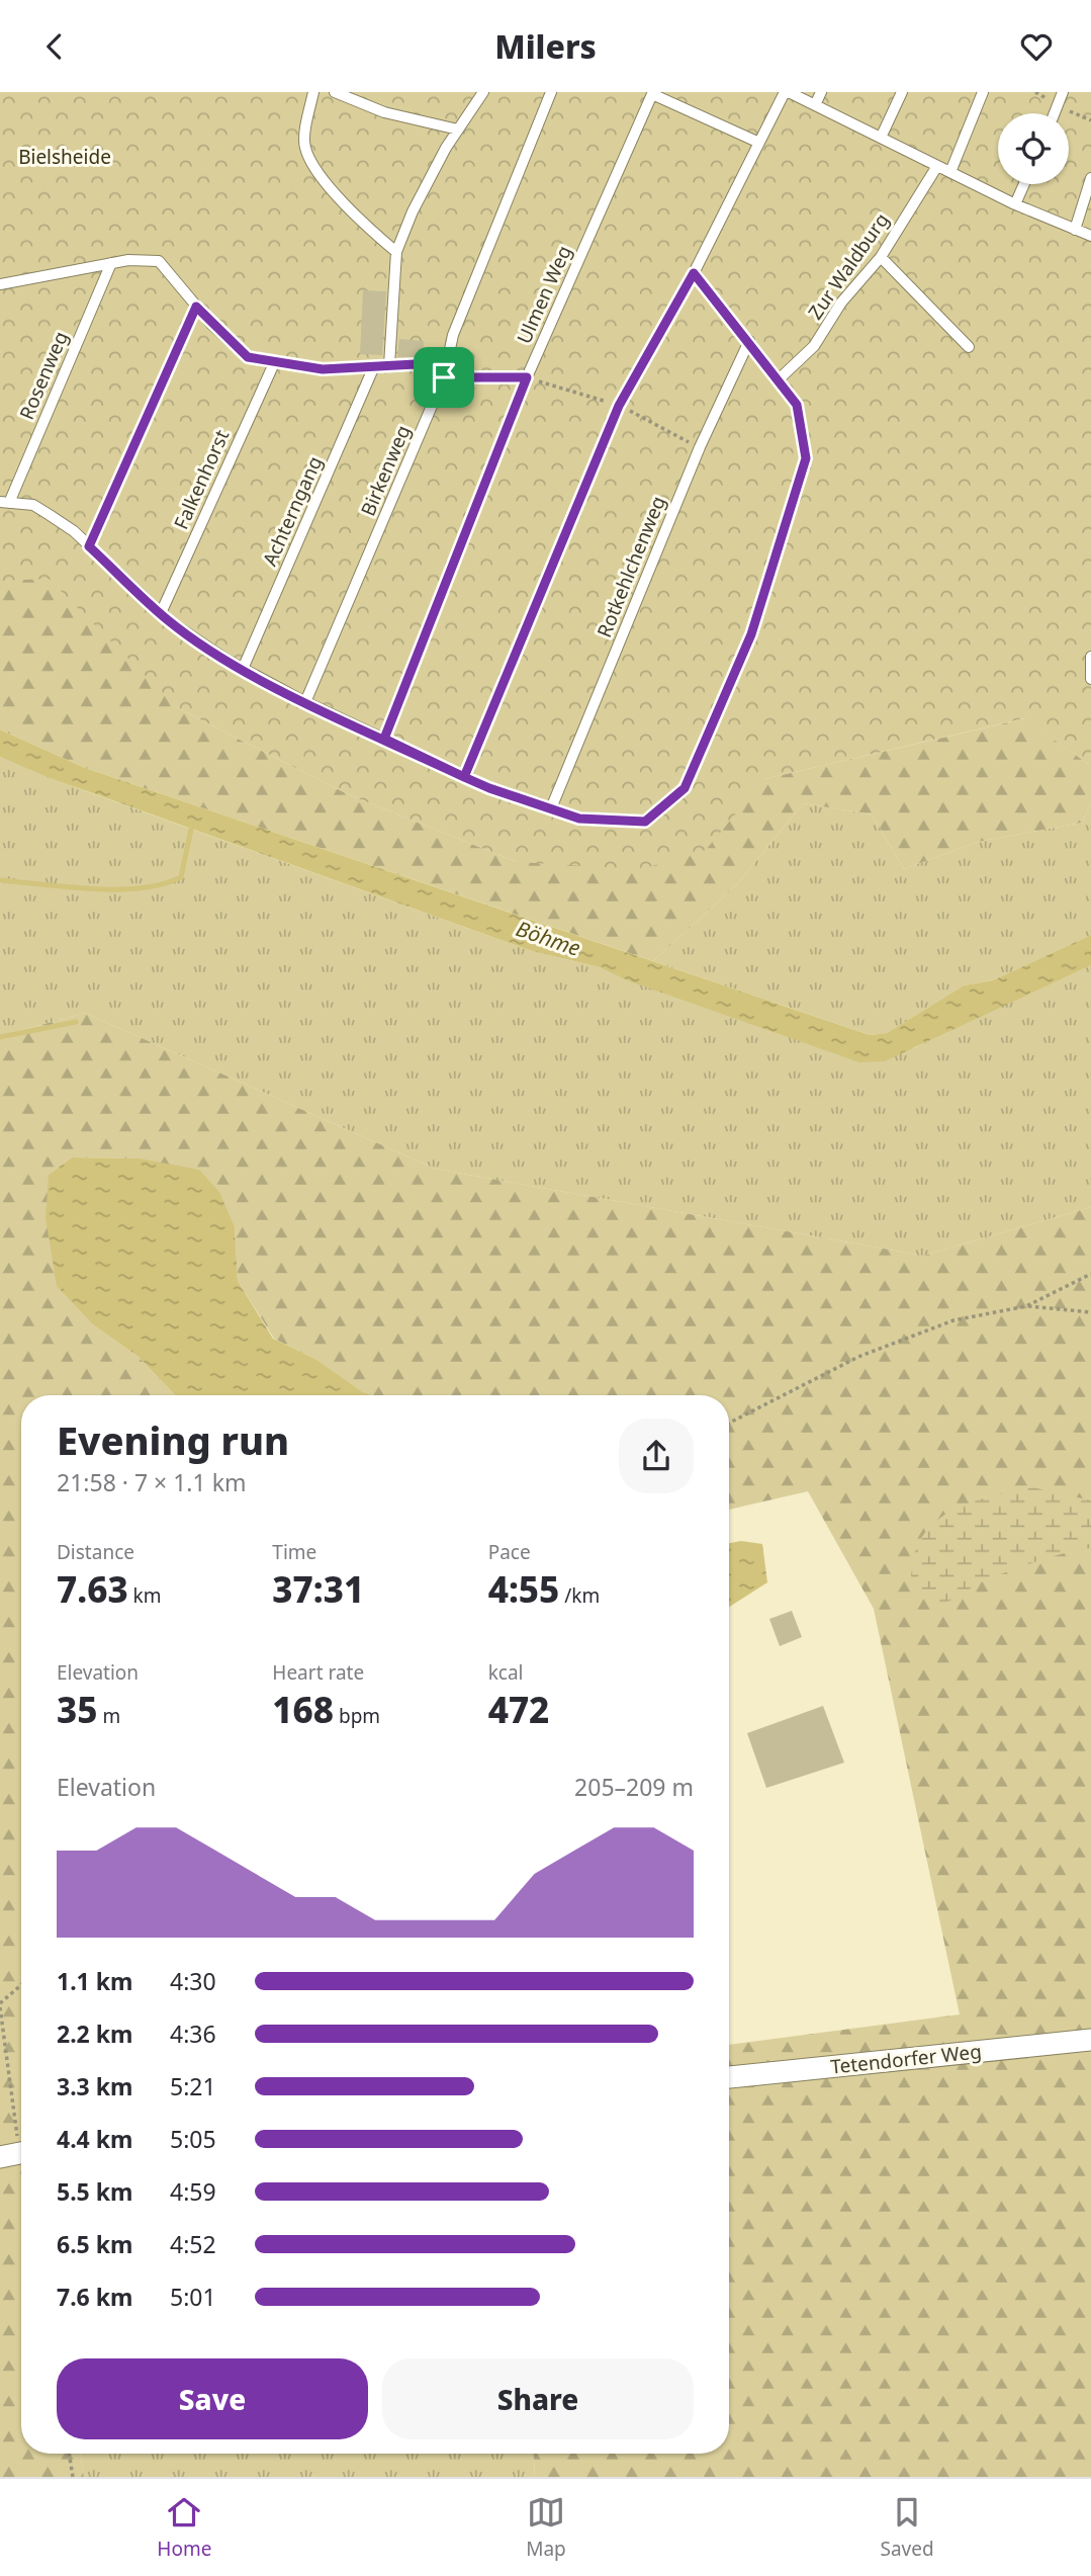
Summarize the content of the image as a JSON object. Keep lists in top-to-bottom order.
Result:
{
  "streets": {
    "street": ["Tetendorfer Weg"],
    "lane": [
      "Zur Waldburg",
      "Ulmen Weg",
      "Rosenweg",
      "Birkenweg",
      "Falkenhorst",
      "Achterngang",
      "Rotkehlchenweg"
    ]
  },
  "water": ["Böhme"],
  "parks": ["Bielsheide"],
  "page": {
    "header": "Milers",
    "heading": ["Evening run", "21:58 · 7 × 1.1 km"],
    "stats": [
      ["Distance", "7.63 km"],
      ["Time", "37:31"],
      ["Pace", "4:55 /km"],
      ["Elevation", "35 m"],
      ["Heart rate", "168 bpm"],
      ["kcal", "472"]
    ],
    "chart": ["Elevation", "205–209 m"],
    "list": [
      {
        "name": "1.1 km",
        "note": "4:30"
      },
      {
        "name": "2.2 km",
        "note": "4:36"
      },
      {
        "name": "3.3 km",
        "note": "5:21"
      },
      {
        "name": "4.4 km",
        "note": "5:05"
      },
      {
        "name": "5.5 km",
        "note": "4:59"
      },
      {
        "name": "6.5 km",
        "note": "4:52"
      },
      {
        "name": "7.6 km",
        "note": "5:01"
      }
    ],
    "buttons": ["Save", "Share"],
    "tabs": ["Home", "Map", "Saved"]
  }
}
